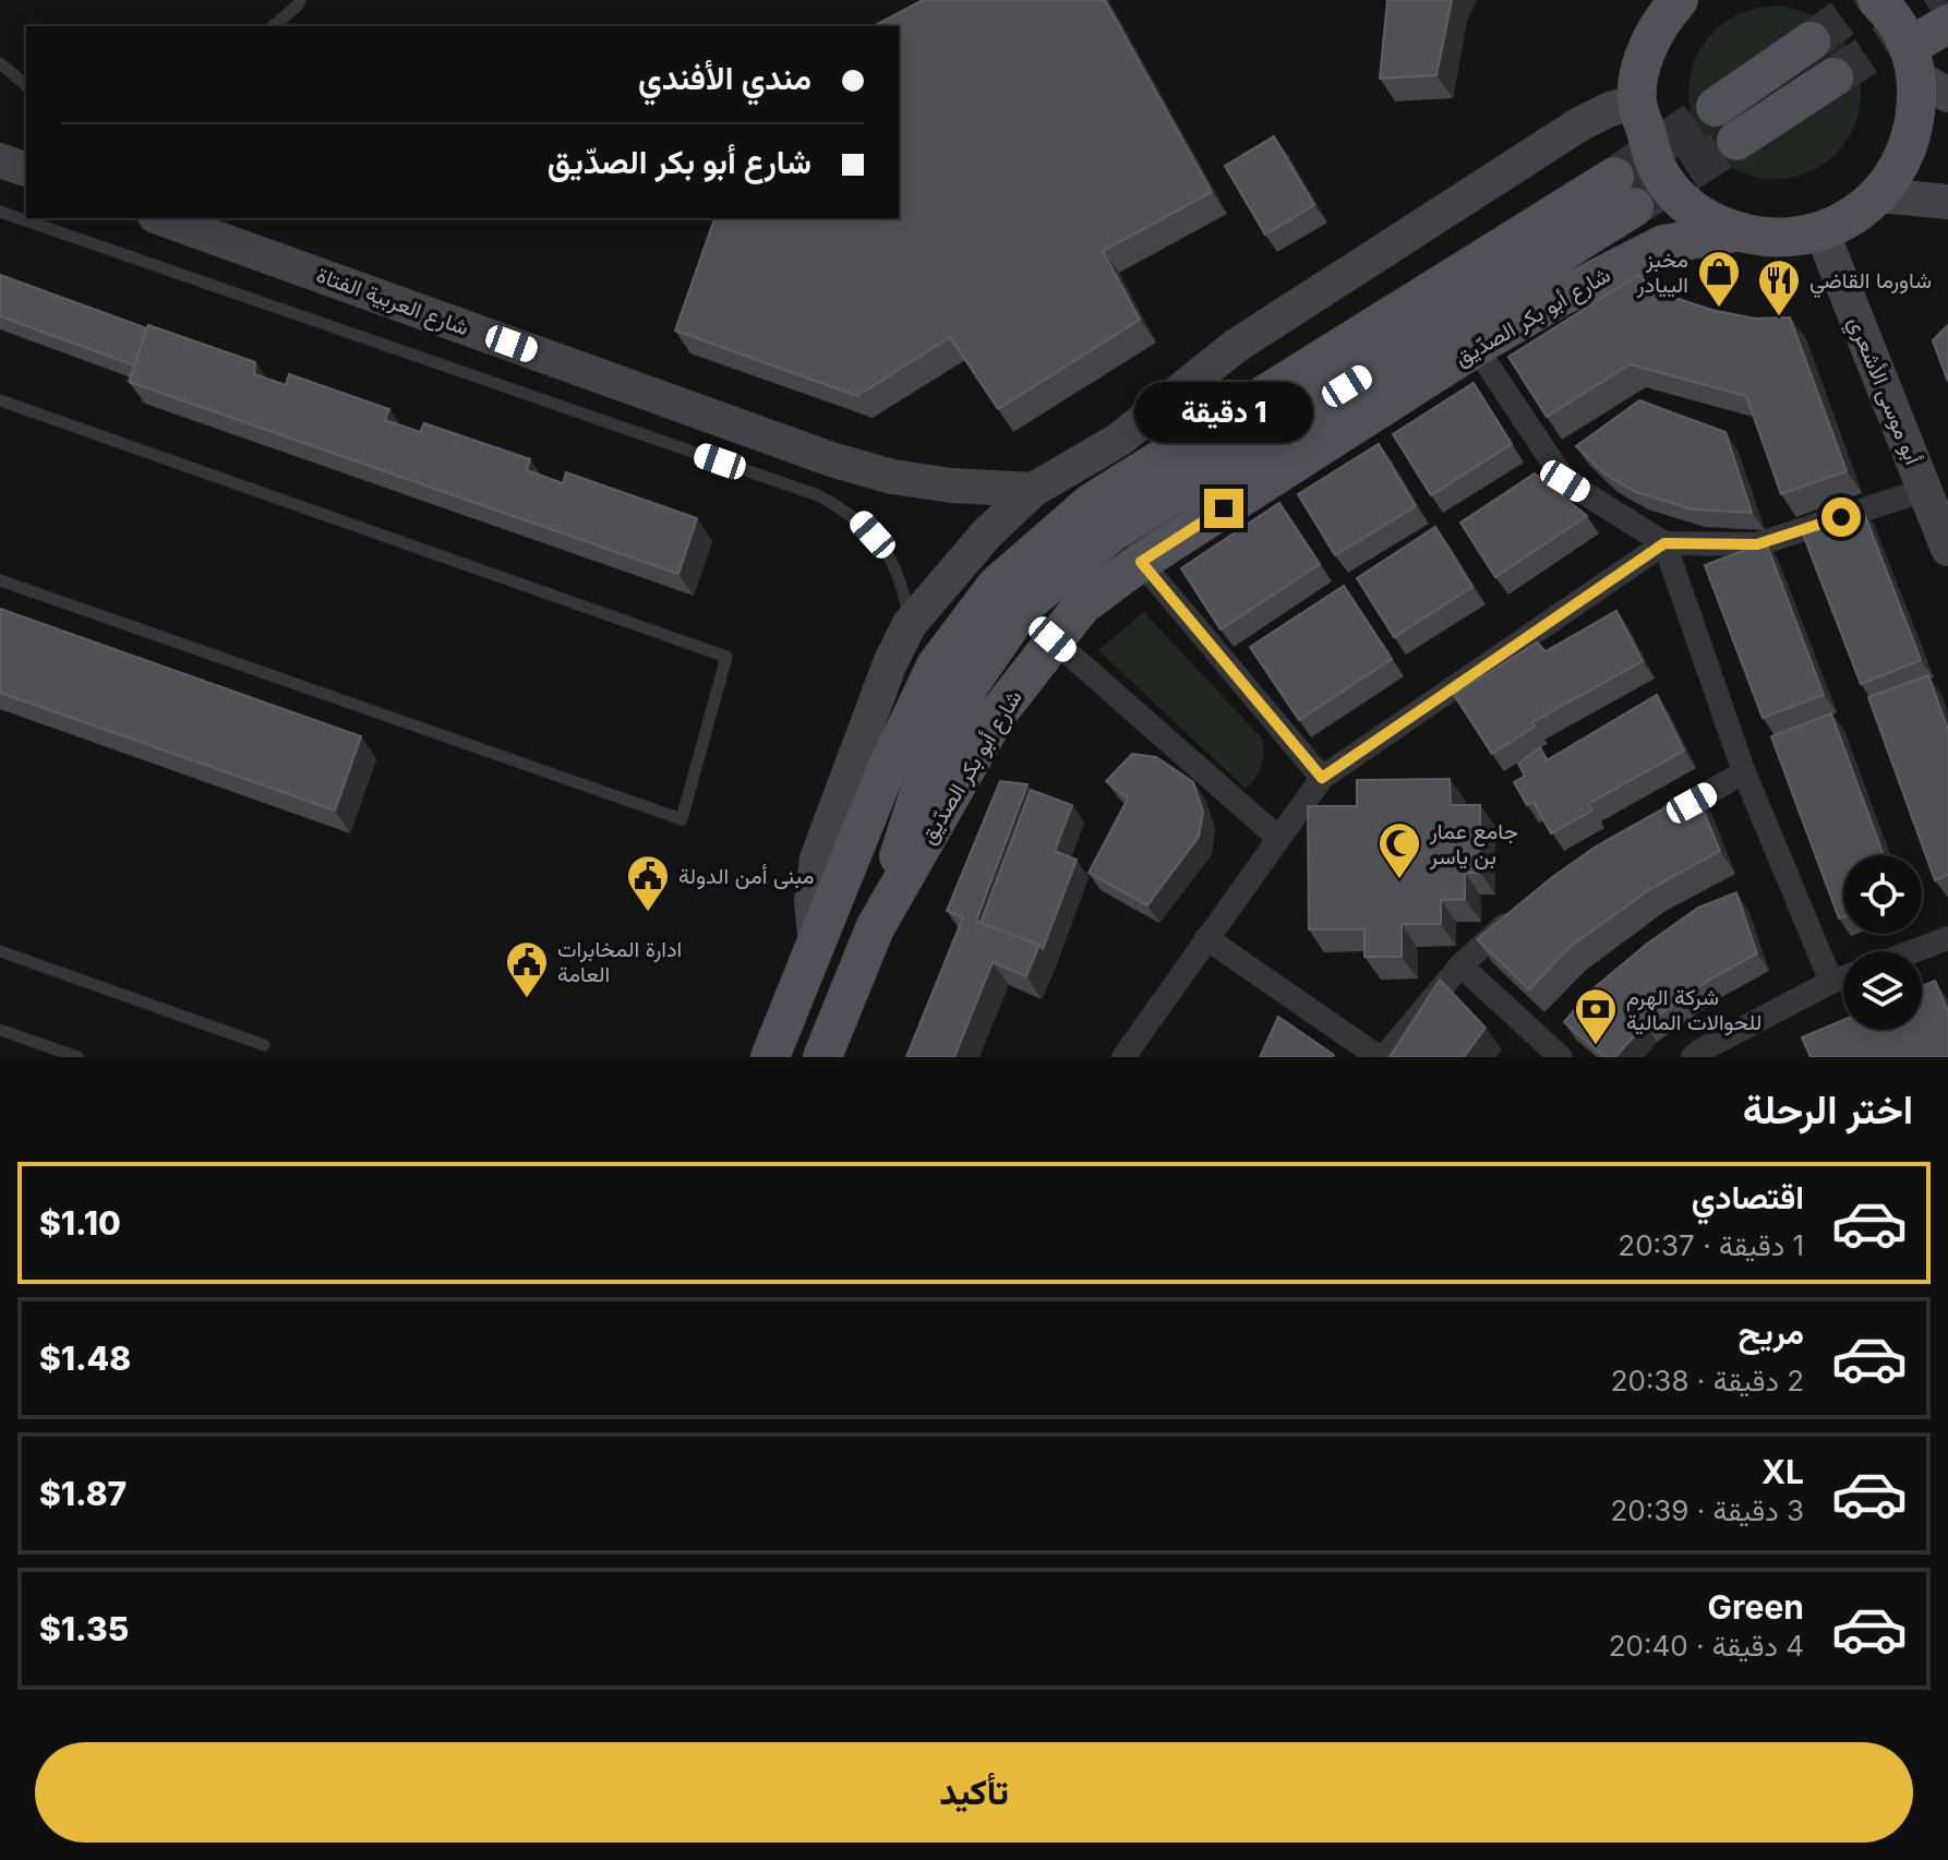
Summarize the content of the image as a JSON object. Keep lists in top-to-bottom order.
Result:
{
  "streets": {
    "main road": ["شارع أبو بكر الصدّيق"],
    "street": ["شارع العربية الفتاة", "أبو موسى الأشعري"]
  },
  "places": {
    "shop": ["مخبز الييادر"],
    "restaurant": ["شاورما القاضي"],
    "mosque": ["جامع عمار بن ياسر"],
    "public building": ["مبنى أمن الدولة", "ادارة المخابرات العامة"],
    "bank": ["شركة الهرم للحوالات المالية"]
  },
  "page": {
    "banner": ["مندي الأفندي", "شارع أبو بكر الصدّيق"],
    "bubble": "1 دقيقة",
    "heading": "اختر الرحلة",
    "list": [
      {
        "name": "اقتصادي",
        "note": "1 دقيقة · 20:37",
        "value": "$1.10"
      },
      {
        "name": "مريح",
        "note": "2 دقيقة · 20:38",
        "value": "$1.48"
      },
      {
        "name": "XL",
        "note": "3 دقيقة · 20:39",
        "value": "$1.87"
      },
      {
        "name": "Green",
        "note": "4 دقيقة · 20:40",
        "value": "$1.35"
      }
    ],
    "buttons": "تأكيد"
  }
}
